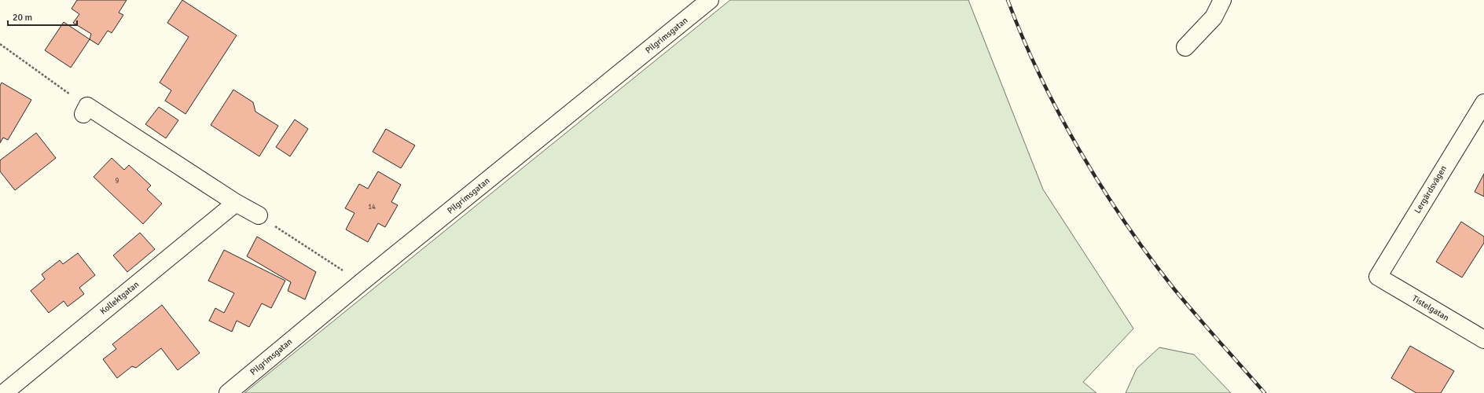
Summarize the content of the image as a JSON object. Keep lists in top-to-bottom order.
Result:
{
  "streets": {
    "street": [
      "Pilgrimsgatan",
      "Lergärdsvägen",
      "Kollektgatan",
      "Tistelgatan"
    ]
  },
  "crossings": [
    ["Lergärdsvägen", "Tistelgatan"]
  ],
  "house_numbers": ["9", "14"],
  "scale_bar": "20 m"
}
